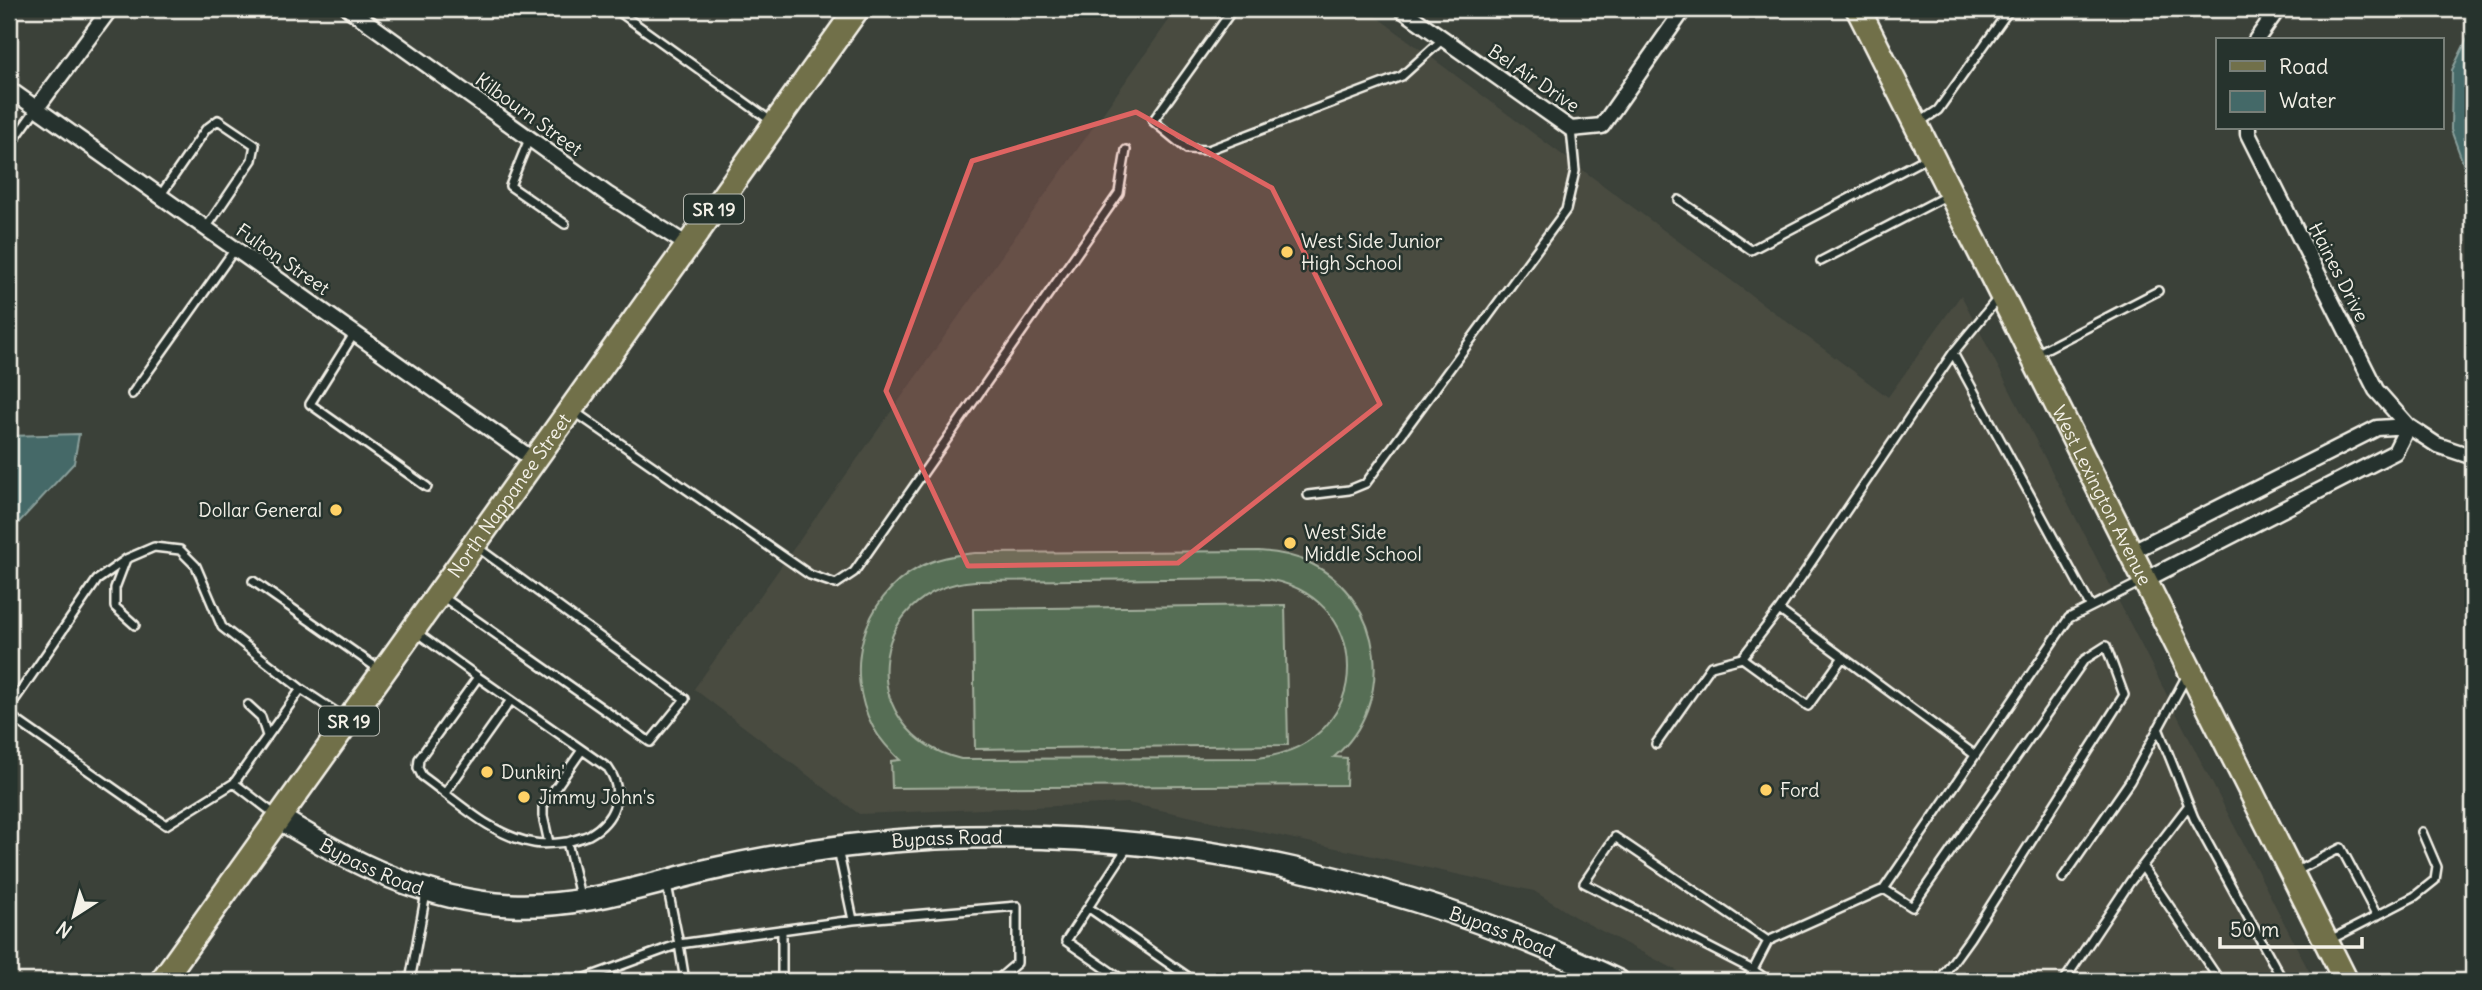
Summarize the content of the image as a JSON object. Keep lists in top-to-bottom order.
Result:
{
  "streets": {
    "main road": [
      "SR 19",
      "North Nappanee Street",
      "West Lexington Avenue",
      "Bypass Road"
    ],
    "street": [
      "Bel Air Drive",
      "Kilbourn Street",
      "Fulton Street",
      "Haines Drive"
    ]
  },
  "crossings": [
    ["Kilbourn Street", "North Nappanee Street"],
    ["Fulton Street", "North Nappanee Street"],
    ["North Nappanee Street", "Bypass Road"]
  ],
  "places": [
    "West Side Junior High School",
    "Dollar General",
    "West Side Middle School",
    "Dunkin'",
    "Ford",
    "Jimmy John's"
  ],
  "legend": ["Road", "Water"],
  "scale_bar": "50 m",
  "north": "bottom left"
}
